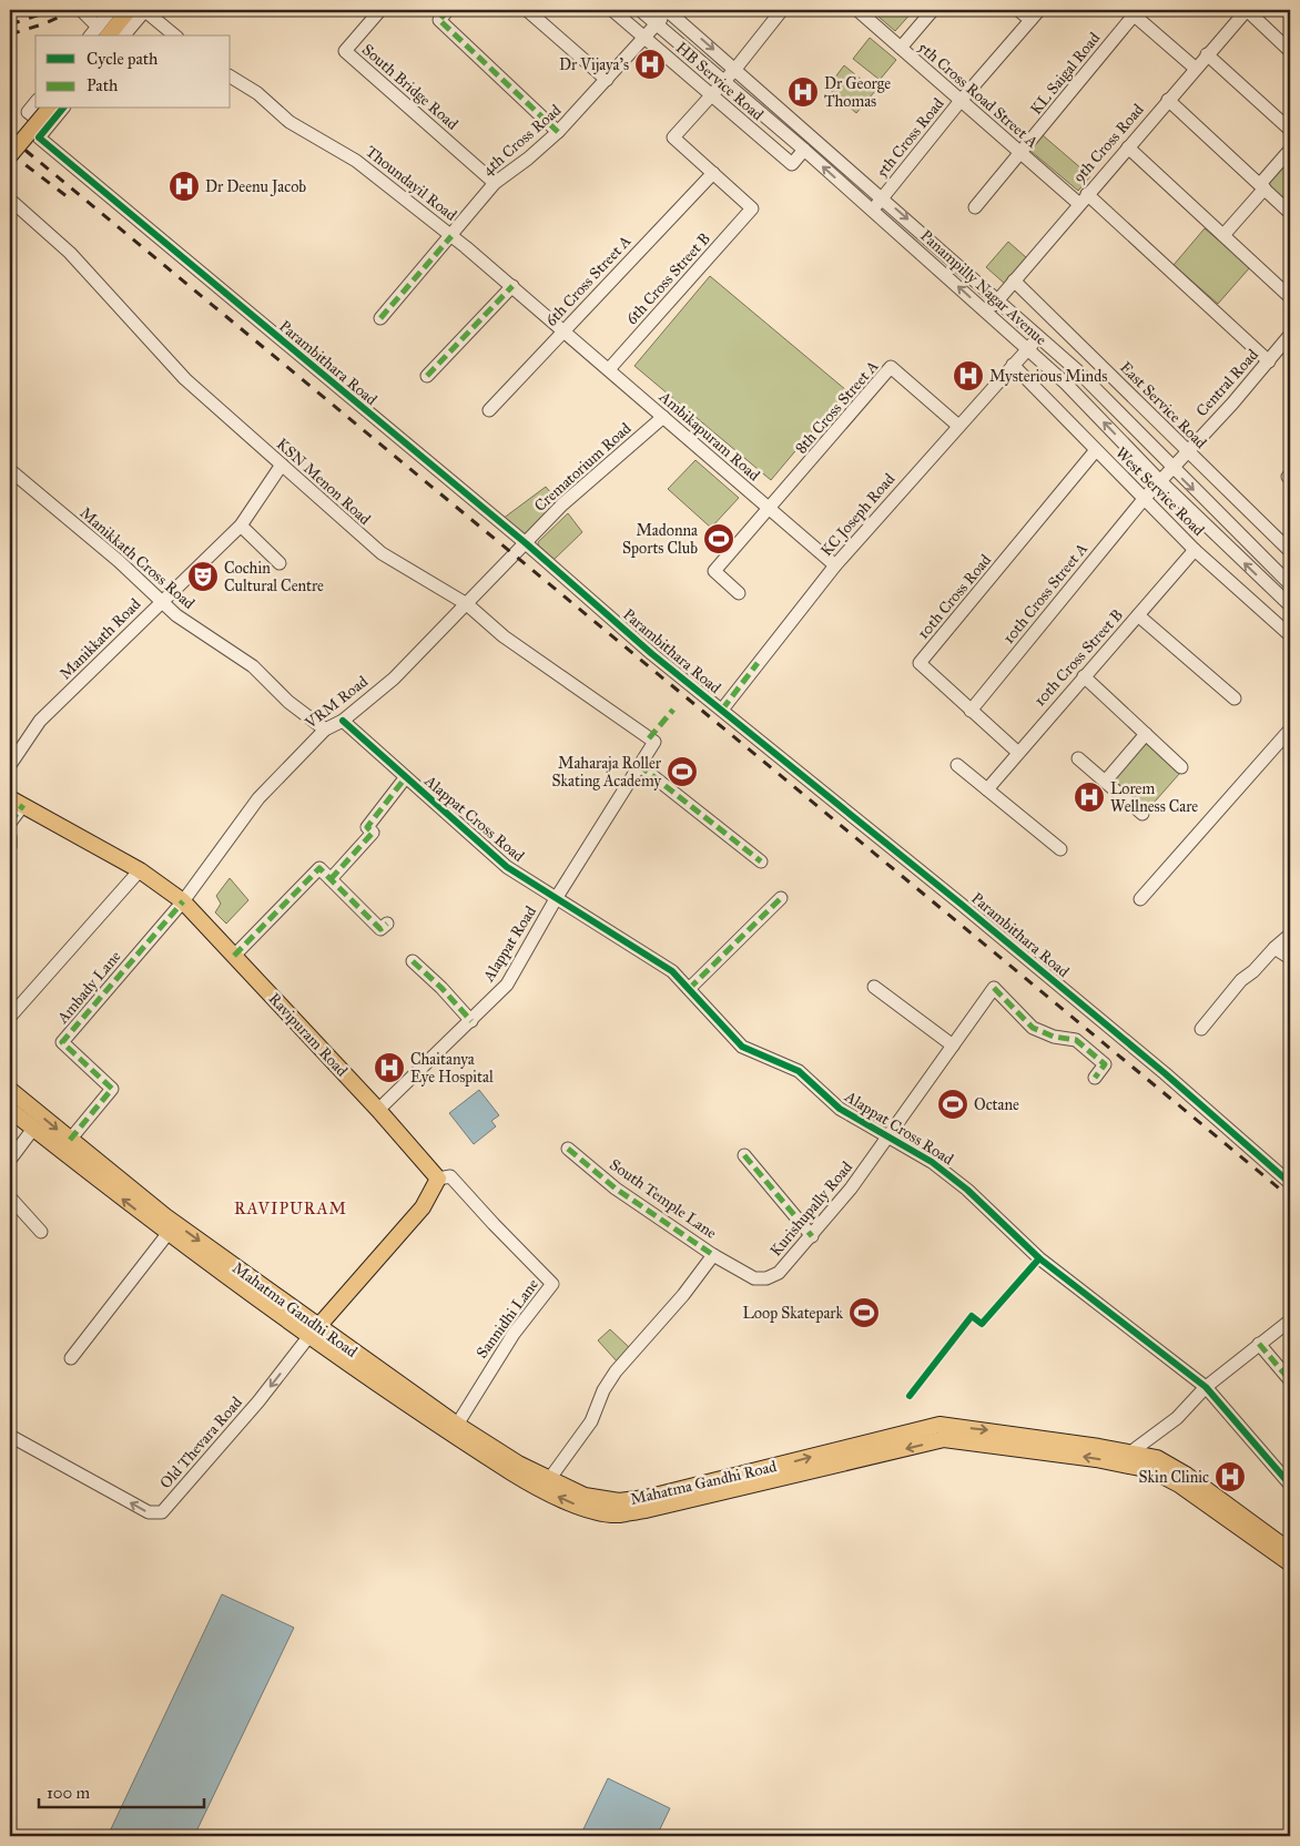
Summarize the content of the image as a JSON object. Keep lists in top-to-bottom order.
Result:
{
  "streets": {
    "main road": ["Ravipuram Road", "Mahatma Gandhi Road"],
    "street": [
      "KL Saigal Road",
      "HB Service Road",
      "South Bridge Road",
      "5th Cross Road Street A",
      "5th Cross Road",
      "4th Cross Road",
      "9th Cross Road",
      "Thoundayil Road",
      "6th Cross Street B",
      "6th Cross Street A",
      "Panampilly Nagar Avenue",
      "Parambithara Road",
      "Central Road",
      "East Service Road",
      "8th Cross Street A",
      "Ambikapuram Road",
      "Crematorium Road",
      "KSN Menon Road",
      "West Service Road",
      "KC Joseph Road",
      "Manikkath Cross Road",
      "10th Cross Street A",
      "10th Cross Road",
      "Manikkath Road",
      "10th Cross Street B",
      "VRM Road",
      "Alappat Cross Road",
      "Alappat Road",
      "Ambady Lane",
      "South Temple Lane",
      "Kurishupally Road",
      "Sannidhi Lane",
      "Old Thevara Road"
    ]
  },
  "crossings": [
    ["KL Saigal Road", "5th Cross Road Street A"],
    ["HB Service Road", "4th Cross Road"],
    ["HB Service Road", "Panampilly Nagar Avenue"],
    ["South Bridge Road", "4th Cross Road"],
    ["5th Cross Road Street A", "5th Cross Road"],
    ["5th Cross Road Street A", "9th Cross Road"],
    ["5th Cross Road Street A", "Central Road"],
    ["5th Cross Road", "Panampilly Nagar Avenue"],
    ["4th Cross Road", "Thoundayil Road"],
    ["4th Cross Road", "Panampilly Nagar Avenue"],
    ["9th Cross Road", "Panampilly Nagar Avenue"],
    ["9th Cross Road", "East Service Road"],
    ["Thoundayil Road", "6th Cross Street A"],
    ["Thoundayil Road", "Ambikapuram Road"],
    ["6th Cross Street B", "6th Cross Street A"],
    ["6th Cross Street B", "Ambikapuram Road"],
    ["6th Cross Street A", "Ambikapuram Road"],
    ["Panampilly Nagar Avenue", "Central Road"],
    ["Panampilly Nagar Avenue", "KC Joseph Road"],
    ["Parambithara Road", "Crematorium Road"],
    ["Parambithara Road", "KC Joseph Road"],
    ["Central Road", "East Service Road"],
    ["8th Cross Street A", "Ambikapuram Road"],
    ["8th Cross Street A", "KC Joseph Road"],
    ["Ambikapuram Road", "Crematorium Road"],
    ["Ambikapuram Road", "KC Joseph Road"],
    ["Crematorium Road", "VRM Road"],
    ["KSN Menon Road", "Manikkath Road"],
    ["KSN Menon Road", "VRM Road"],
    ["KSN Menon Road", "Alappat Road"],
    ["West Service Road", "KC Joseph Road"],
    ["West Service Road", "10th Cross Street A"],
    ["West Service Road", "10th Cross Road"],
    ["West Service Road", "10th Cross Street B"],
    ["Manikkath Cross Road", "Manikkath Road"],
    ["Manikkath Cross Road", "VRM Road"],
    ["10th Cross Street A", "10th Cross Road"],
    ["10th Cross Road", "10th Cross Street B"],
    ["VRM Road", "Alappat Cross Road"],
    ["VRM Road", "Ambady Lane"],
    ["VRM Road", "Ravipuram Road"],
    ["Alappat Cross Road", "Alappat Road"],
    ["Alappat Cross Road", "Kurishupally Road"],
    ["Alappat Road", "Ravipuram Road"],
    ["Ambady Lane", "Ravipuram Road"],
    ["Ambady Lane", "Mahatma Gandhi Road"],
    ["Ravipuram Road", "Sannidhi Lane"],
    ["South Temple Lane", "Kurishupally Road"],
    ["Mahatma Gandhi Road", "Sannidhi Lane"],
    ["Mahatma Gandhi Road", "Old Thevara Road"]
  ],
  "districts": ["RAVIPURAM"],
  "places": {
    "hospital": [
      "Dr Vijaya's",
      "Dr George Thomas",
      "Dr Deenu Jacob",
      "Mysterious Minds",
      "Lorem Wellness Care",
      "Chaitanya Eye Hospital",
      "Skin Clinic"
    ],
    "sports": [
      "Madonna Sports Club",
      "Maharaja Roller Skating Academy",
      "Octane",
      "Loop Skatepark"
    ],
    "theatre": ["Cochin Cultural Centre"]
  },
  "legend": ["Cycle path", "Path"],
  "scale_bar": "100 m"
}
